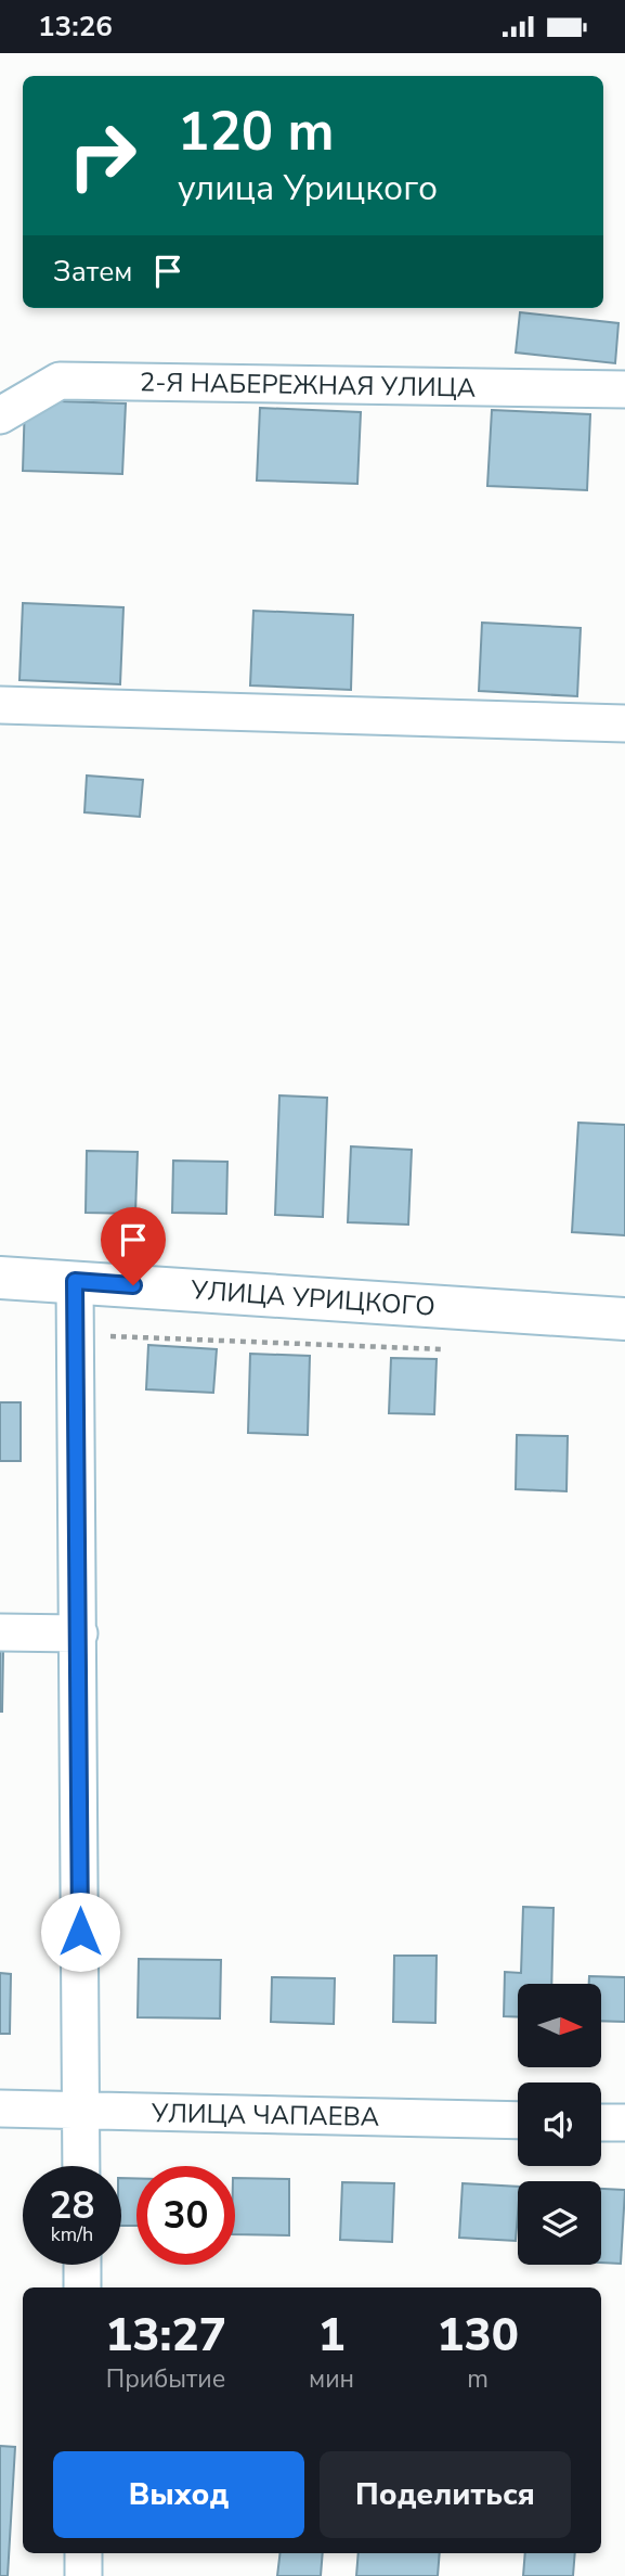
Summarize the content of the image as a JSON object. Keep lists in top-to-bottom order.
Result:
{
  "streets": {
    "street": ["2-Я НАБЕРЕЖНАЯ УЛИЦА", "УЛИЦА УРИЦКОГО", "УЛИЦА ЧАПАЕВА"]
  },
  "north": "right",
  "page": {
    "status": "13:26",
    "turn": ["120 m", "улица Урицкого"],
    "then": "Затем",
    "speed": "28 km/h",
    "limit": "30",
    "eta": [
      "13:27",
      "Прибытие",
      "1",
      "мин",
      "130",
      "m"
    ],
    "buttons": ["Выход", "Поделиться"]
  }
}
